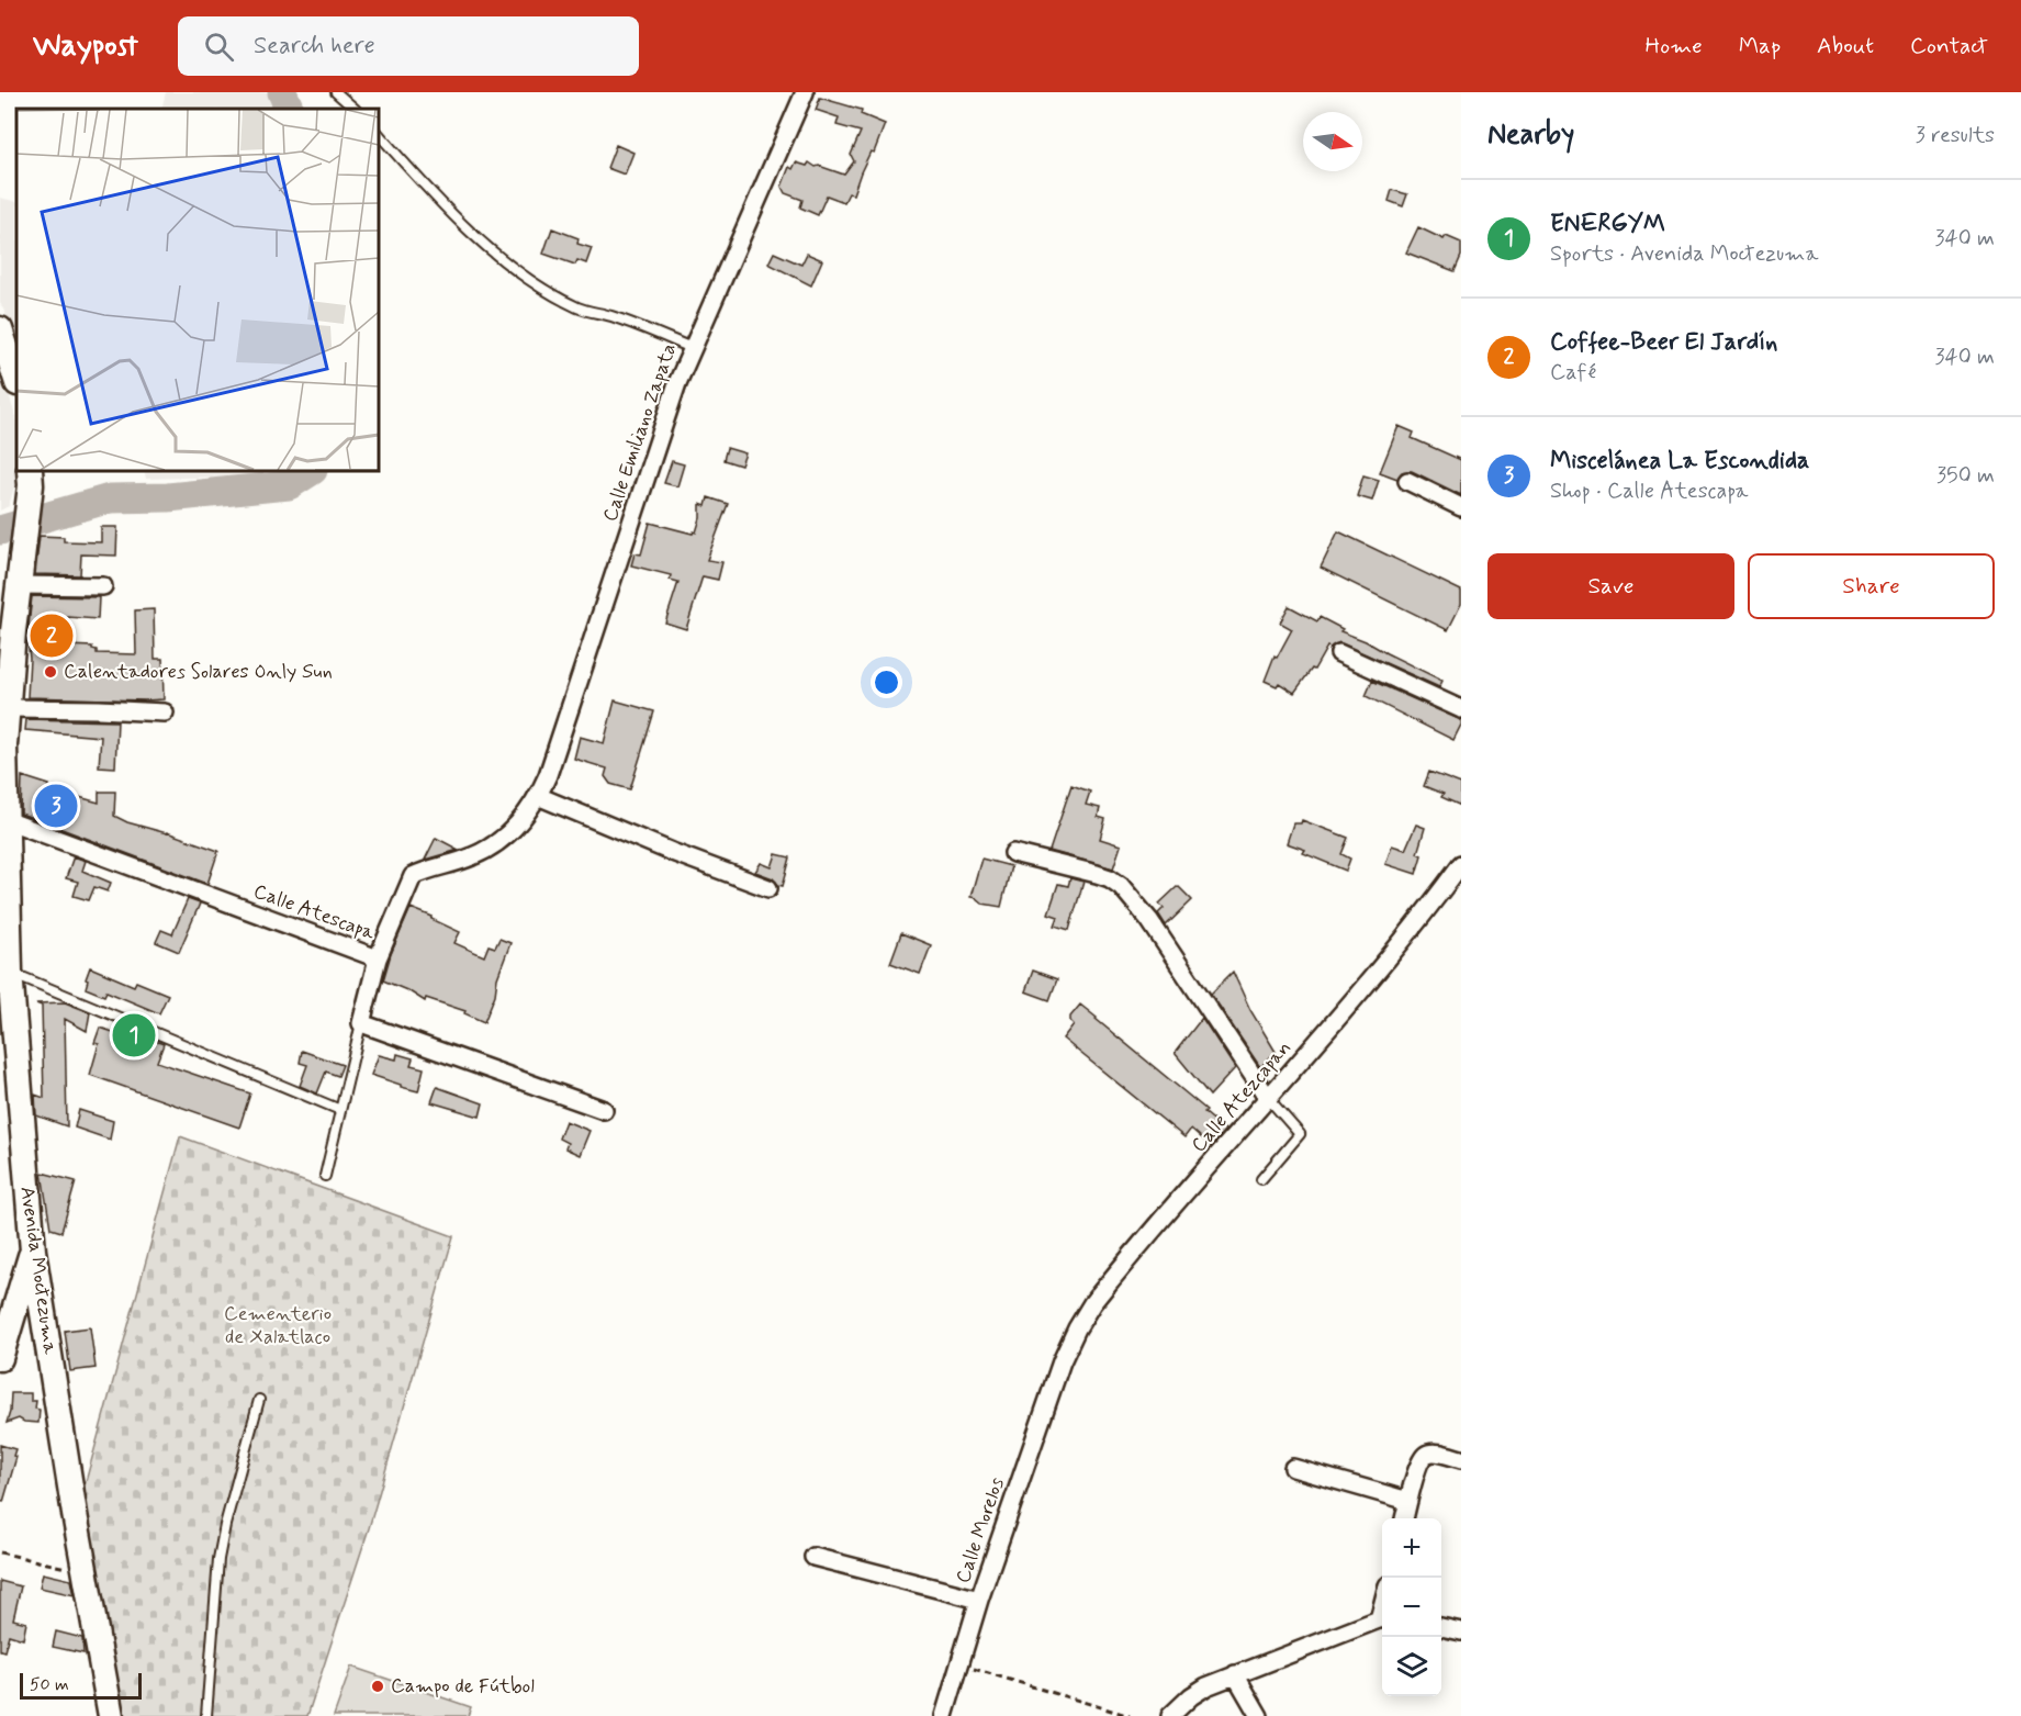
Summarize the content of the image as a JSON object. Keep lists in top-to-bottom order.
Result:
{
  "streets": {
    "main road": ["Avenida Moctezuma"],
    "street": [
      "Calle Emiliano Zapata",
      "Calle Atescapa",
      "Calle Atezcapan",
      "Calle Morelos"
    ]
  },
  "crossings": [
    ["Calle Emiliano Zapata", "Calle Atescapa"],
    ["Calle Atescapa", "Avenida Moctezuma"],
    ["Calle Atezcapan", "Calle Morelos"]
  ],
  "parks": ["Cementerio de Xalatlaco"],
  "places": ["Calentadores Solares Only Sun", "Campo de Fútbol"],
  "scale_bar": "50 m",
  "north": "right",
  "page": {
    "header": "Waypost",
    "search": "Search here",
    "nav": [
      "Home",
      "Map",
      "About",
      "Contact"
    ],
    "heading": ["Nearby", "3 results"],
    "list": [
      {
        "mark": "1",
        "name": "ENERGYM",
        "note": "Sports · Avenida Moctezuma",
        "value": "340 m"
      },
      {
        "mark": "2",
        "name": "Coffee-Beer El Jardín",
        "note": "Café",
        "value": "340 m"
      },
      {
        "mark": "3",
        "name": "Miscelánea La Escondida",
        "note": "Shop · Calle Atescapa",
        "value": "350 m"
      }
    ],
    "buttons": ["Save", "Share"],
    "pins": ["2", "3", "1"],
    "map_buttons": ["+", "−"],
    "scale": "50 m"
  }
}
